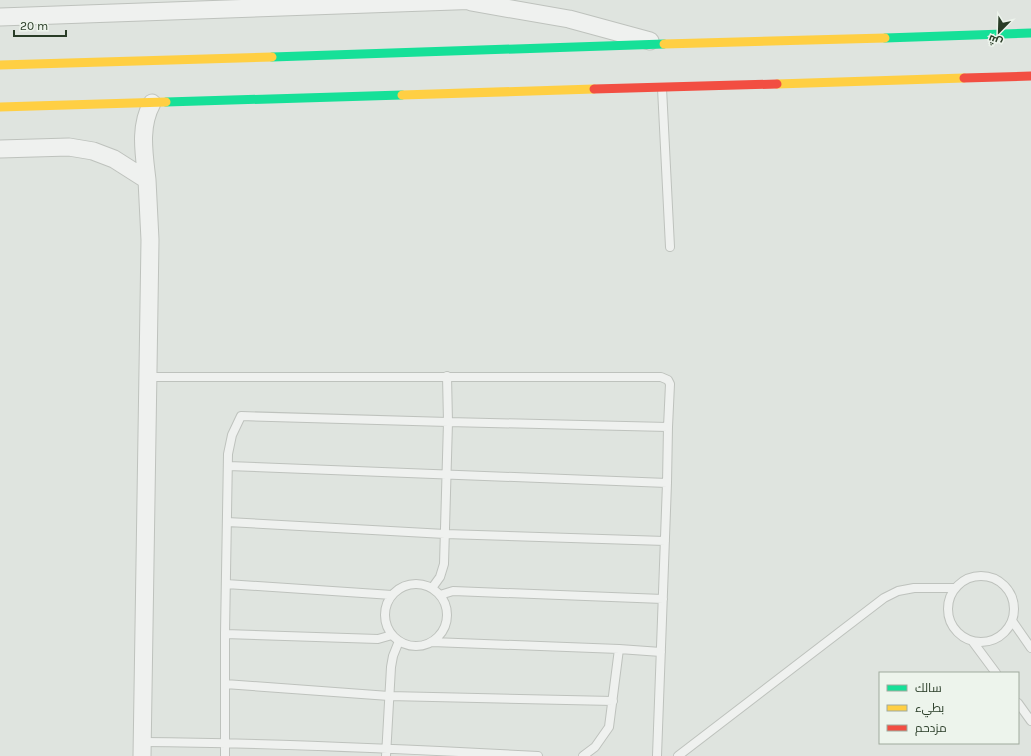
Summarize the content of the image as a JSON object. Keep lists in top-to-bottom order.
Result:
{
  "legend": ["سالك", "بطيء", "مزدحم"],
  "scale_bar": "20 m",
  "north": "bottom left"
}
